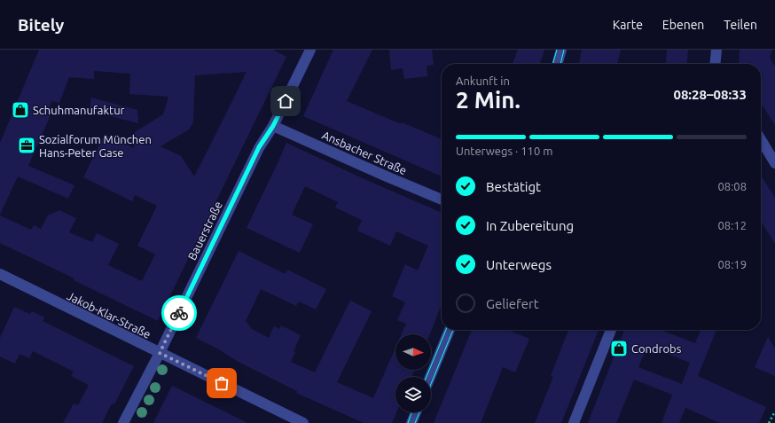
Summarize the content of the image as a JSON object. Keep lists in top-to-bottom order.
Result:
{
  "streets": {
    "street": ["Ansbacher Straße", "Bauerstraße", "Jakob-Klar-Straße"]
  },
  "crossings": [
    ["Ansbacher Straße", "Bauerstraße"],
    ["Bauerstraße", "Jakob-Klar-Straße"]
  ],
  "places": {
    "shop": ["Schuhmanufaktur", "Condrobs"],
    "office": ["Sozialforum München Hans-Peter Gase"]
  },
  "north": "right",
  "page": {
    "header": "Bitely",
    "nav": ["Karte", "Ebenen", "Teilen"],
    "heading": ["2 Min.", "Ankunft in", "08:28–08:33"],
    "bar": "Unterwegs · 110 m",
    "list": [
      ["Bestätigt", "08:08"],
      ["In Zubereitung", "08:12"],
      ["Unterwegs", "08:19"],
      "Geliefert"
    ]
  }
}
